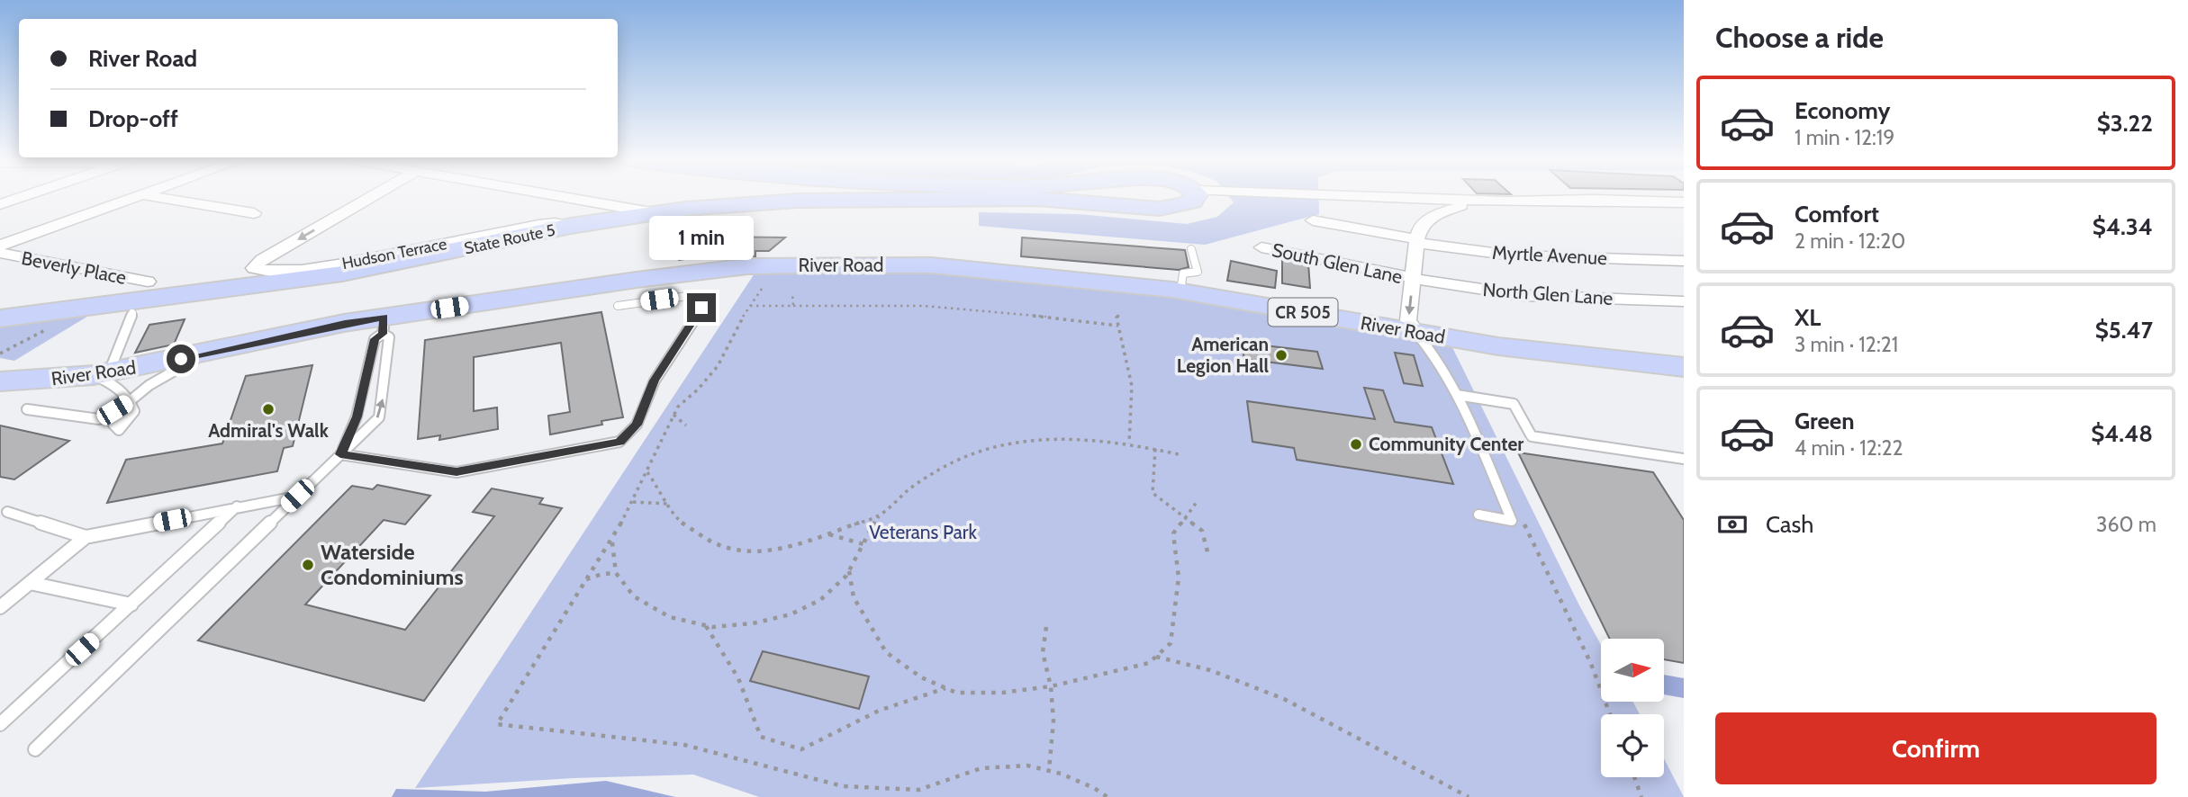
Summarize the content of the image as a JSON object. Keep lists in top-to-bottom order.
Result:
{
  "streets": {
    "main road": ["State Route 5", "River Road", "CR 505"],
    "street": [
      "Hudson Terrace",
      "Myrtle Avenue",
      "South Glen Lane",
      "Beverly Place",
      "North Glen Lane"
    ]
  },
  "crossings": [
    ["State Route 5", "Hudson Terrace"],
    ["South Glen Lane", "North Glen Lane"]
  ],
  "parks": ["Veterans Park"],
  "places": [
    "American Legion Hall",
    "Admiral's Walk",
    "Community Center",
    "Waterside Condominiums"
  ],
  "north": "right",
  "page": {
    "heading": "Choose a ride",
    "banner": ["River Road", "Drop-off"],
    "list": [
      {
        "name": "Economy",
        "note": "1 min · 12:19",
        "value": "$3.22"
      },
      {
        "name": "Comfort",
        "note": "2 min · 12:20",
        "value": "$4.34"
      },
      {
        "name": "XL",
        "note": "3 min · 12:21",
        "value": "$5.47"
      },
      {
        "name": "Green",
        "note": "4 min · 12:22",
        "value": "$4.48"
      }
    ],
    "bubble": "1 min",
    "pay": ["Cash", "360 m"],
    "buttons": "Confirm"
  }
}
